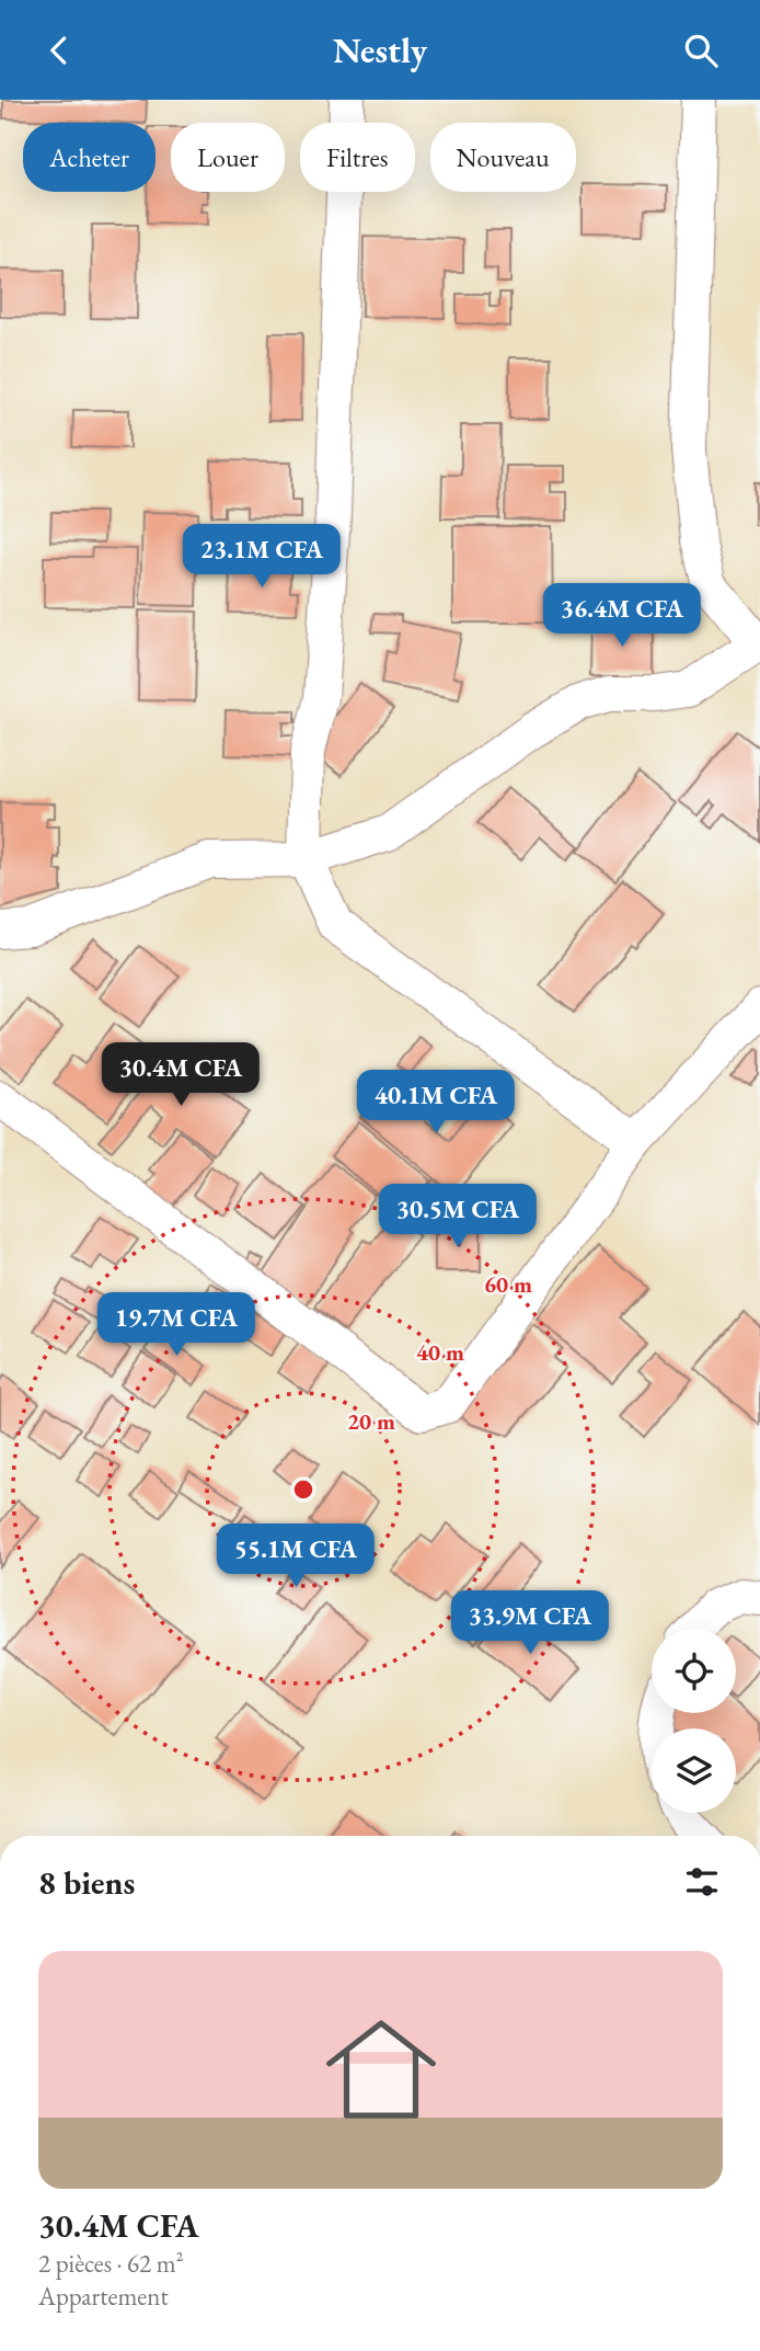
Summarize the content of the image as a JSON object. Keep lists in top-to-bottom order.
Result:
{
  "page": {
    "header": "Nestly",
    "chip": [
      "Acheter",
      "Louer",
      "Filtres",
      "Nouveau"
    ],
    "price": [
      "23.1M CFA",
      "36.4M CFA",
      "30.4M CFA",
      "40.1M CFA",
      "30.5M CFA",
      "19.7M CFA",
      "55.1M CFA",
      "33.9M CFA"
    ],
    "heading": "8 biens",
    "list": [
      {
        "name": "30.4M CFA",
        "note": "2 pièces · 62 m² · Appartement"
      }
    ]
  },
  "rings": ["60 m", "40 m", "20 m"]
}
